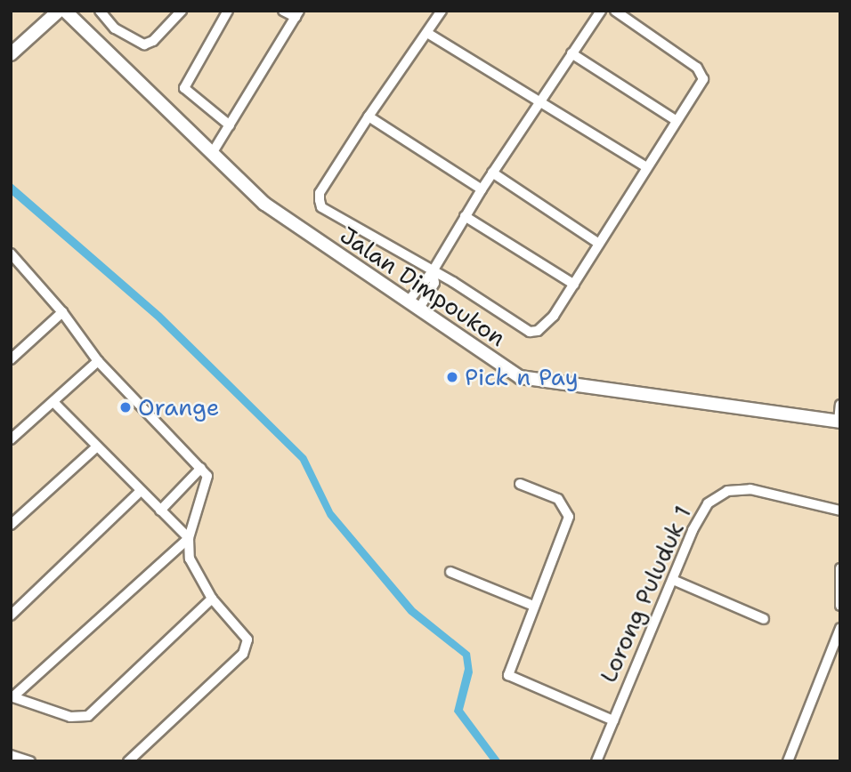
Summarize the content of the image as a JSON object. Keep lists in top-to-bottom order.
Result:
{
  "streets": {
    "street": ["Jalan Dimpoukon", "Lorong Puluduk 1"]
  },
  "places": ["Pick n Pay", "Orange"]
}
